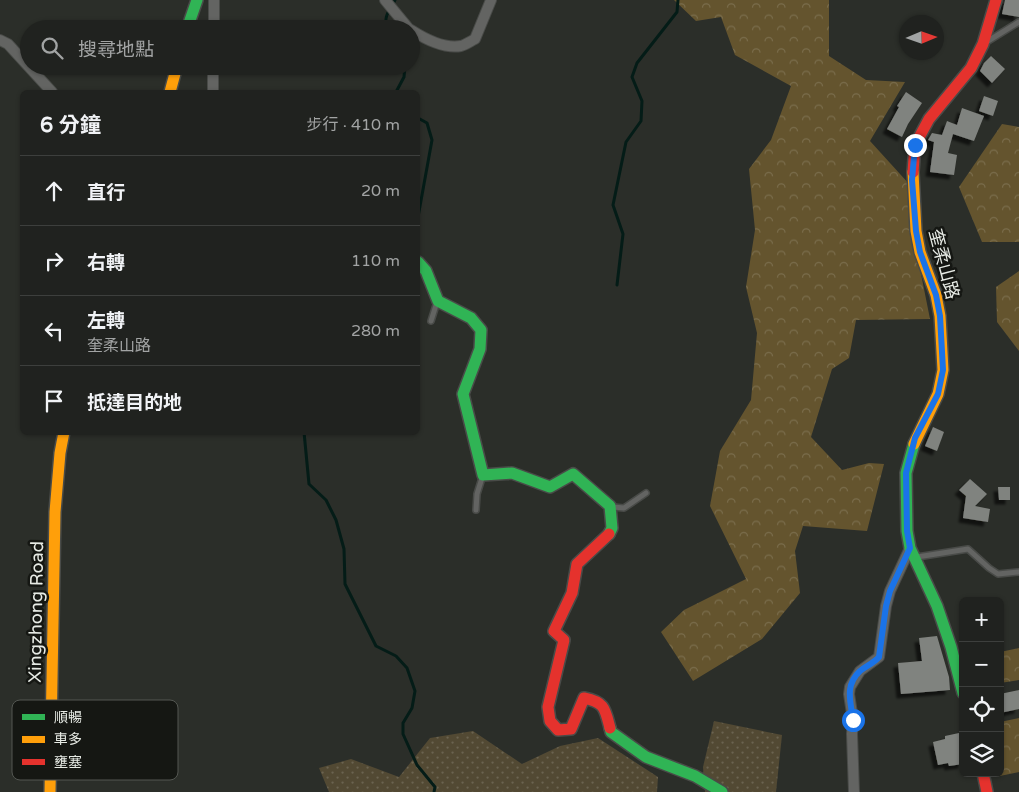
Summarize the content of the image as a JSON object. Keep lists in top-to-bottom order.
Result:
{
  "streets": {
    "street": ["奎柔山路", "Xingzhong Road"]
  },
  "legend": ["順暢", "車多", "壅塞"],
  "north": "right",
  "page": {
    "search": "搜尋地點",
    "heading": ["6 分鐘", "步行 · 410 m"],
    "list": [
      ["直行", "20 m"],
      ["右轉", "110 m"],
      ["左轉", "奎柔山路", "280 m"],
      "抵達目的地"
    ],
    "map_buttons": ["+", "−"]
  }
}
